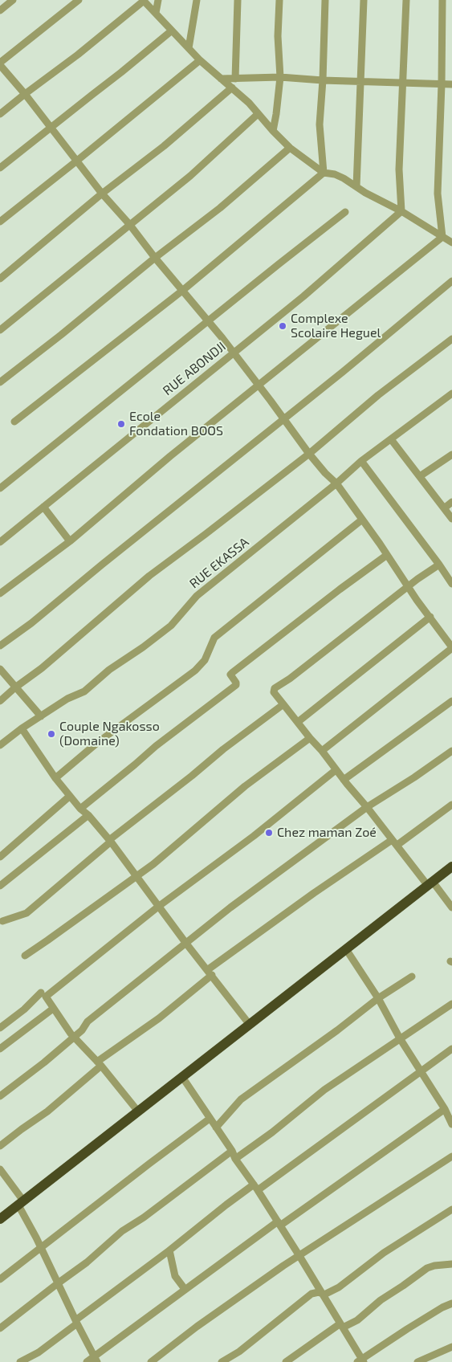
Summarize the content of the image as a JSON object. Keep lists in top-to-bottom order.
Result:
{
  "streets": {
    "street": ["RUE ABONDJI", "RUE EKASSA"]
  },
  "places": [
    "Complexe Scolaire Heguel",
    "Ecole Fondation BOOS",
    "Couple Ngakosso (Domaine)",
    "Chez maman Zoé"
  ]
}
